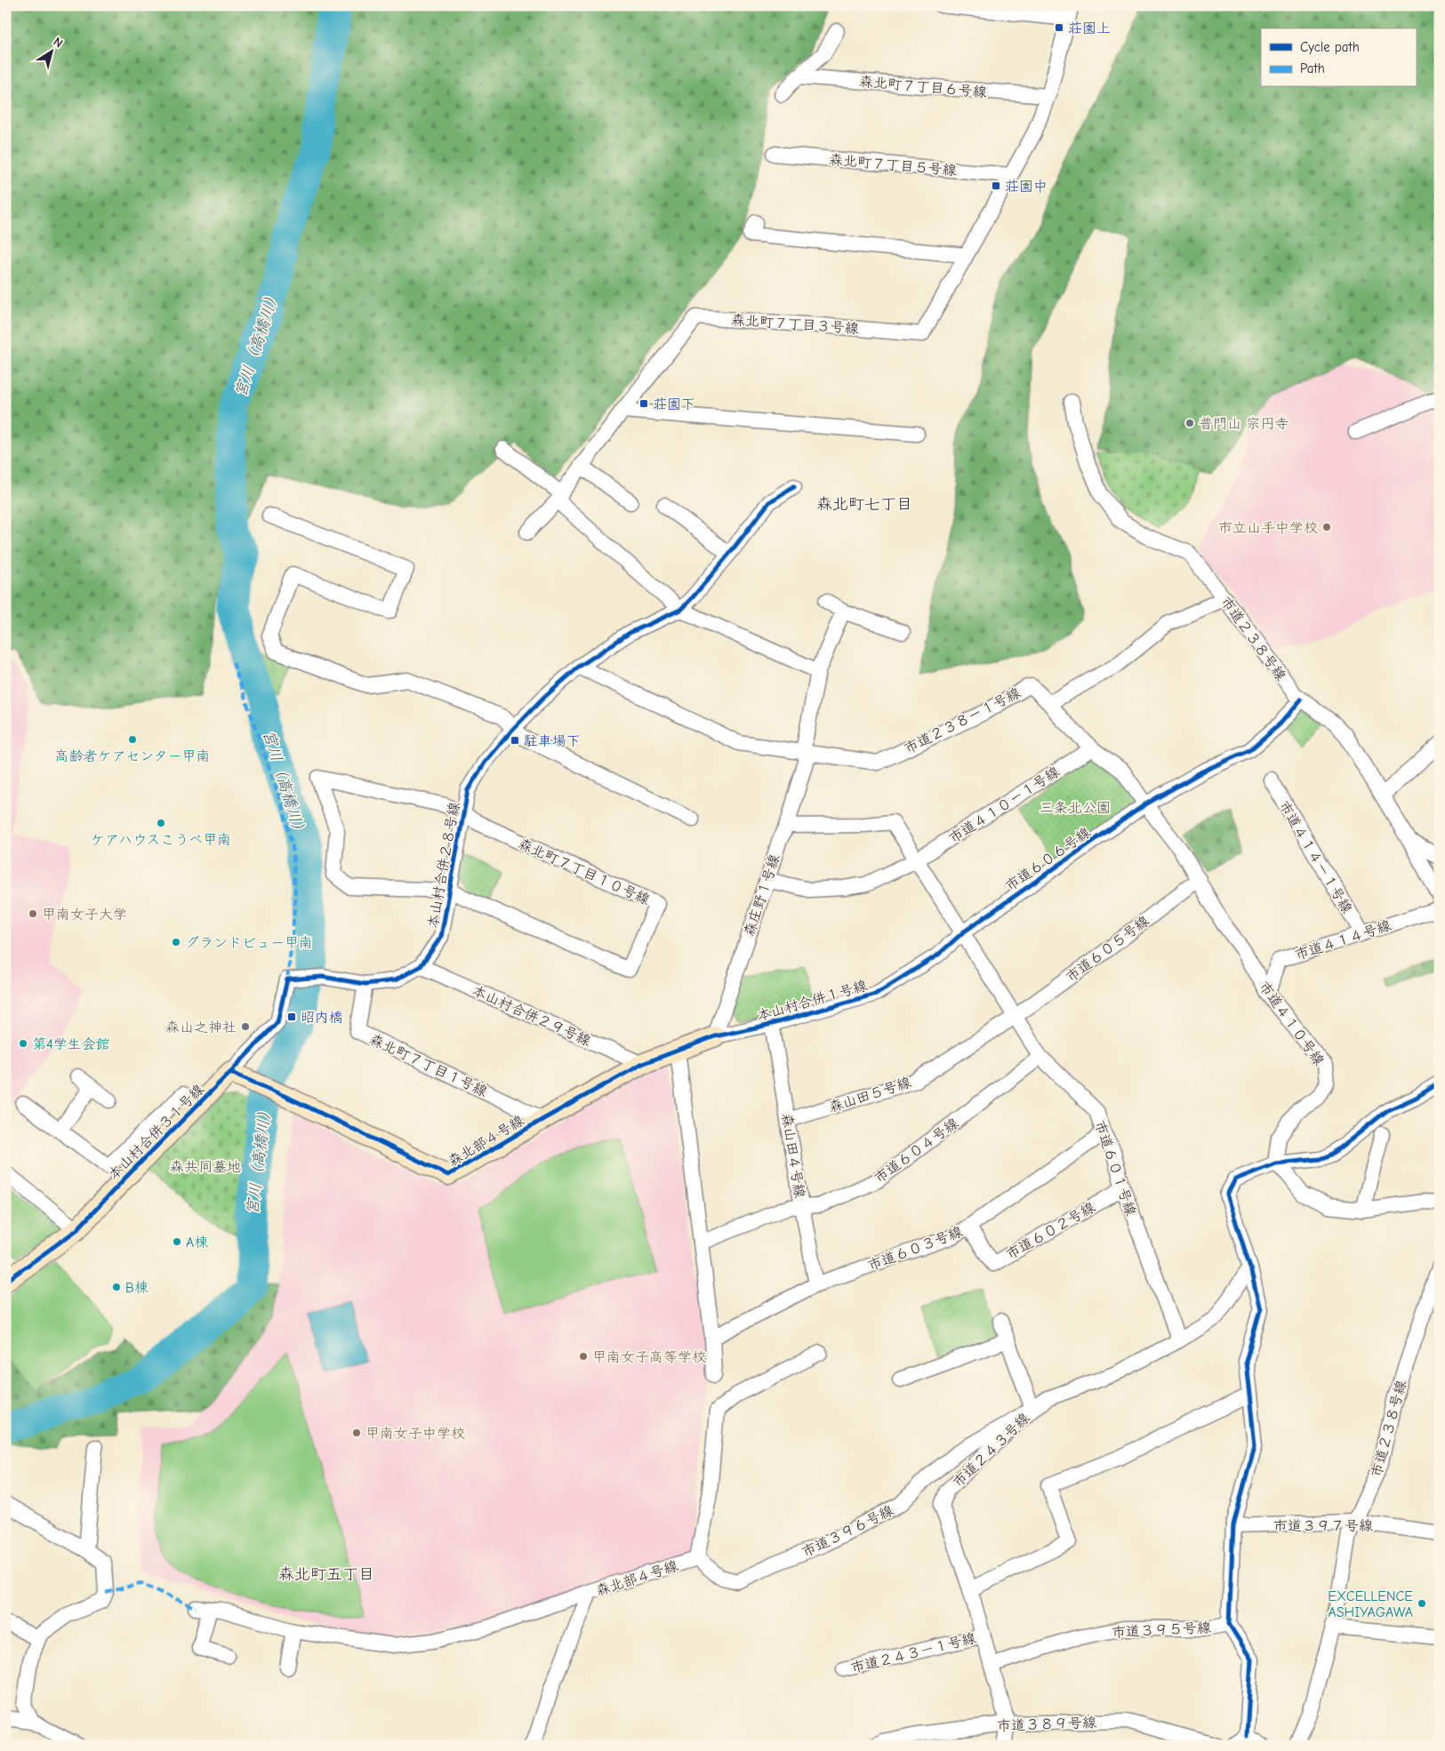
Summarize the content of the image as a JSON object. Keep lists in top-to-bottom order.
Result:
{
  "streets": {
    "street": [
      "森北町７丁目６号線",
      "森北町７丁目５号線",
      "森北町７丁目３号線",
      "市道２３８号線",
      "市道２３８－１号線",
      "市道４１０－１号線",
      "市道４１４－１号線",
      "市道６０６号線",
      "本山村合併２８号線",
      "森北町７丁目１０号線",
      "森庄野１号線",
      "市道４１４号線",
      "市道６０５号線",
      "本山村合併１号線",
      "本山村合併２９号線",
      "市道４１０号線",
      "森北町７丁目１号線",
      "森山田５号線",
      "本山村合併３１号線",
      "森北部４号線",
      "市道６０４号線",
      "森山田４号線",
      "市道６０１号線",
      "市道６０２号線",
      "市道６０３号線",
      "市道２４３号線",
      "市道３９７号線",
      "市道３９６号線",
      "市道３９５号線",
      "市道２４３－１号線",
      "市道３８９号線"
    ]
  },
  "crossings": [
    ["森北町７丁目６号線", "森北町７丁目３号線"],
    ["森北町７丁目５号線", "森北町７丁目３号線"],
    ["市道２３８号線", "市道６０６号線"],
    ["市道２３８号線", "市道３９７号線"],
    ["市道２３８－１号線", "森庄野１号線"],
    ["市道２３８－１号線", "市道４１０号線"],
    ["市道４１０－１号線", "森庄野１号線"],
    ["市道４１０－１号線", "市道４１０号線"],
    ["市道４１０－１号線", "市道６０１号線"],
    ["市道４１４－１号線", "市道４１４号線"],
    ["市道６０６号線", "本山村合併１号線"],
    ["市道６０６号線", "市道４１０号線"],
    ["市道６０６号線", "市道６０１号線"],
    ["本山村合併２８号線", "森北町７丁目１０号線"],
    ["本山村合併２８号線", "本山村合併２９号線"],
    ["本山村合併２８号線", "森北町７丁目１号線"],
    ["本山村合併２８号線", "本山村合併３１号線"],
    ["森庄野１号線", "本山村合併１号線"],
    ["森庄野１号線", "市道６０１号線"],
    ["市道４１４号線", "市道４１０号線"],
    ["市道６０５号線", "市道４１０号線"],
    ["市道６０５号線", "森山田５号線"],
    ["市道６０５号線", "市道６０１号線"],
    ["本山村合併１号線", "森北部４号線"],
    ["本山村合併１号線", "森山田４号線"],
    ["本山村合併１号線", "市道６０１号線"],
    ["本山村合併２９号線", "森北部４号線"],
    ["森北町７丁目１号線", "森北部４号線"],
    ["森山田５号線", "森山田４号線"],
    ["森山田５号線", "市道６０１号線"],
    ["本山村合併３１号線", "森北部４号線"],
    ["森北部４号線", "市道３９６号線"],
    ["市道６０４号線", "森山田４号線"],
    ["市道６０４号線", "市道６０１号線"],
    ["市道６０１号線", "市道６０２号線"],
    ["市道６０１号線", "市道６０３号線"],
    ["市道６０１号線", "市道２４３号線"],
    ["市道６０２号線", "市道６０３号線"],
    ["市道２４３号線", "市道３９６号線"],
    ["市道２４３号線", "市道３９５号線"],
    ["市道２４３号線", "市道２４３－１号線"],
    ["市道２４３号線", "市道３８９号線"]
  ],
  "districts": ["森北町七丁目", "森北町五丁目"],
  "water": ["宮川（高橋川）"],
  "parks": ["三条北公園", "森共同墓地"],
  "places": {
    "transit": [
      "荘園上",
      "荘園中",
      "荘園下",
      "駐車場下",
      "昭内橋"
    ],
    "other": [
      "普門山 宗円寺",
      "市立山手中学校",
      "高齢者ケアセンター甲南",
      "ケアハウスこうべ甲南",
      "甲南女子大学",
      "グランドビュー甲南",
      "森山之神社",
      "第4学生会館",
      "A棟",
      "B棟",
      "甲南女子高等学校",
      "甲南女子中学校",
      "EXCELLENCE ASHIYAGAWA"
    ]
  },
  "legend": ["Cycle path", "Path"],
  "north": "top right"
}
